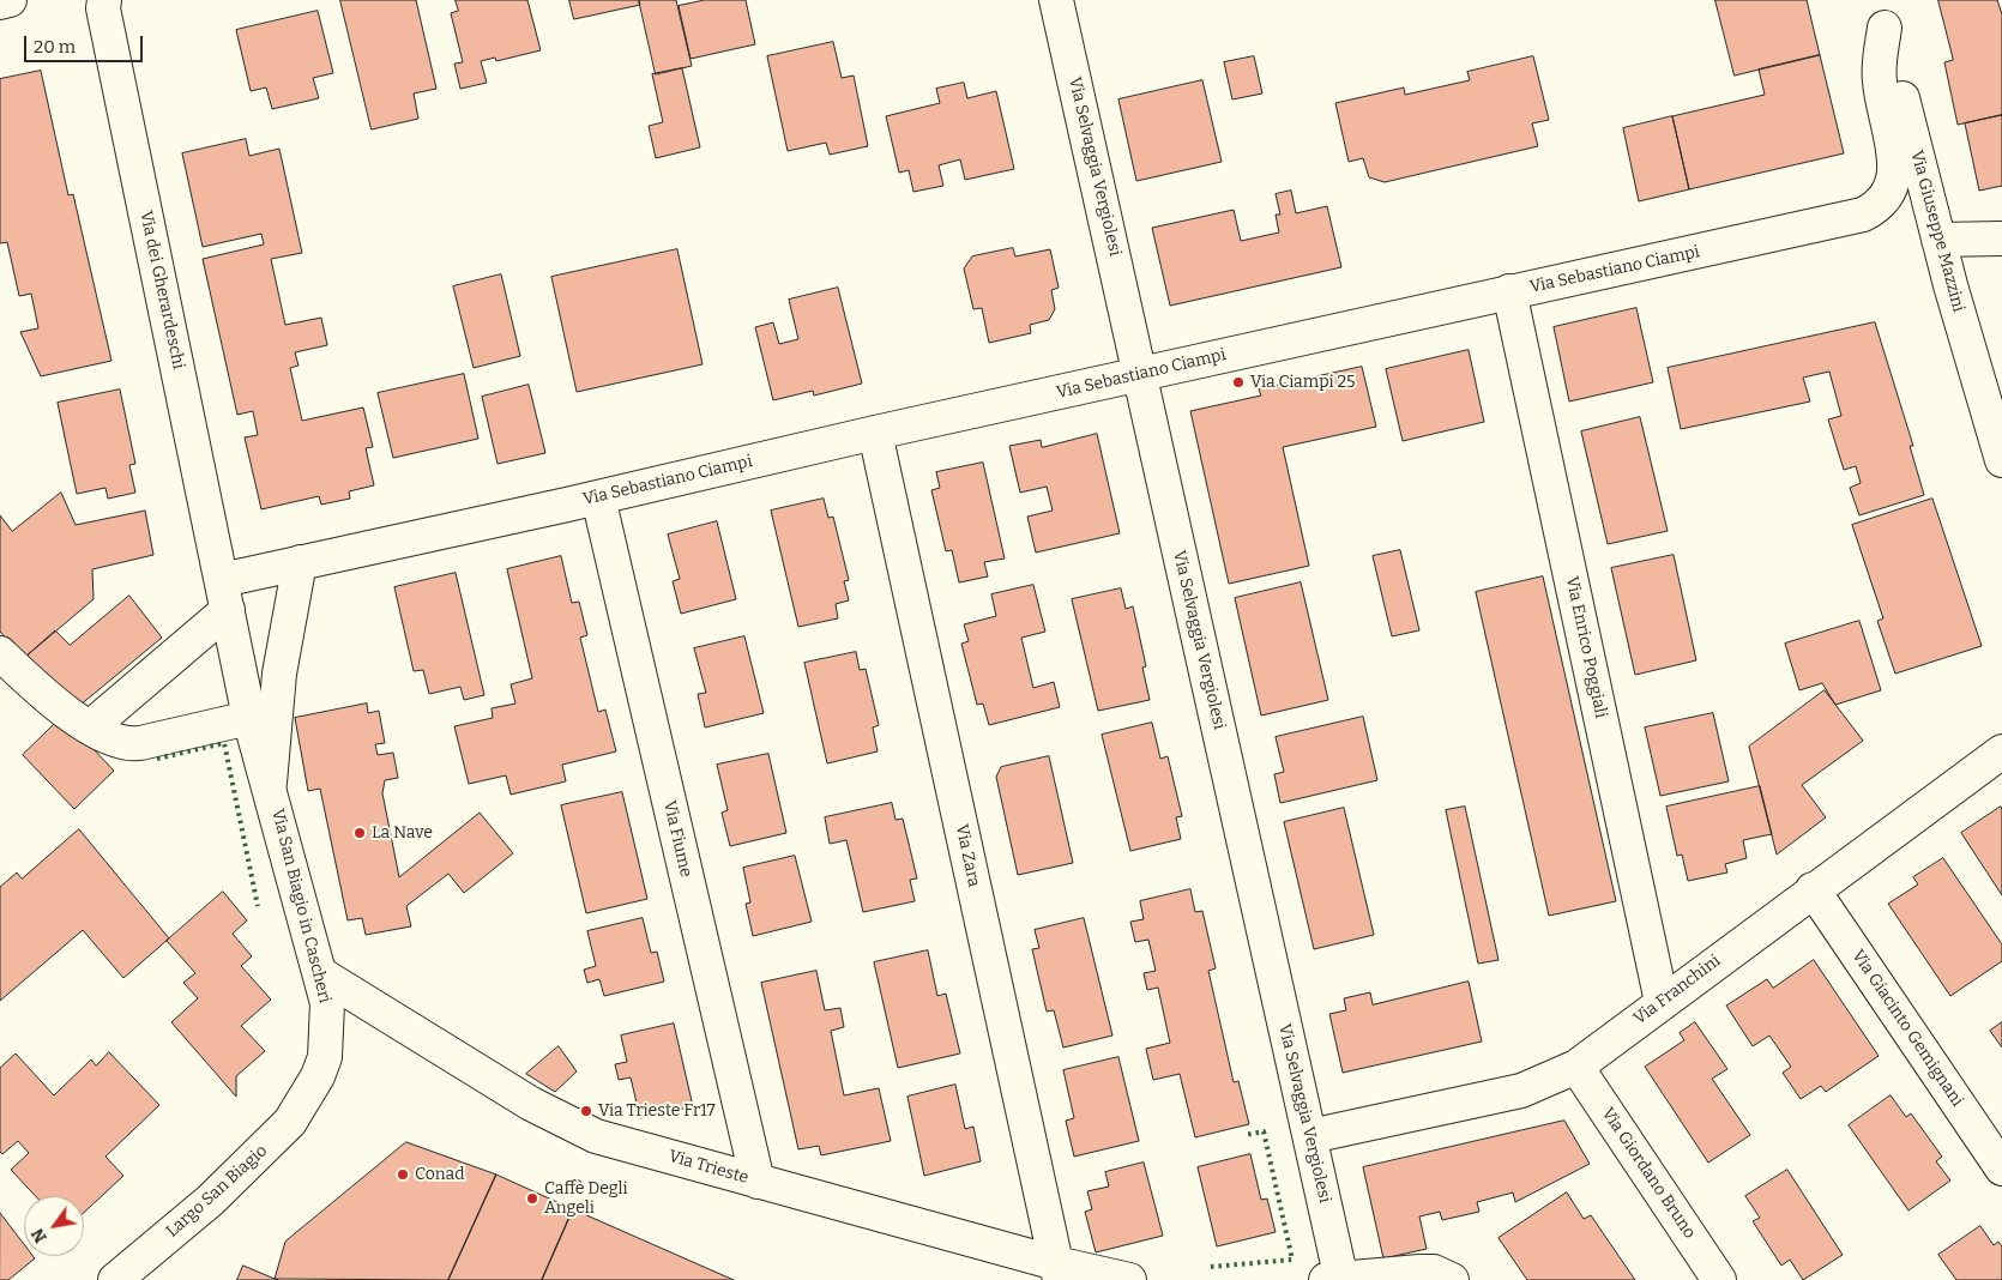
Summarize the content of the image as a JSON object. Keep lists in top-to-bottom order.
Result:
{
  "streets": {
    "street": [
      "Via Selvaggia Vergiolesi",
      "Via Giuseppe Mazzini",
      "Via Sebastiano Ciampi",
      "Via dei Gherardeschi",
      "Via Enrico Poggiali",
      "Via Fiume",
      "Via Zara",
      "Via San Biagio in Cascheri",
      "Via Franchini",
      "Via Giacinto Gemignani",
      "Via Trieste",
      "Via Giordano Bruno",
      "Largo San Biagio"
    ]
  },
  "crossings": [
    ["Via Selvaggia Vergiolesi", "Via Sebastiano Ciampi"],
    ["Via Selvaggia Vergiolesi", "Via Franchini"],
    ["Via Giuseppe Mazzini", "Via Sebastiano Ciampi"],
    ["Via Sebastiano Ciampi", "Via dei Gherardeschi"],
    ["Via Sebastiano Ciampi", "Via Enrico Poggiali"],
    ["Via Sebastiano Ciampi", "Via Fiume"],
    ["Via Sebastiano Ciampi", "Via Zara"],
    ["Via Sebastiano Ciampi", "Via San Biagio in Cascheri"],
    ["Via dei Gherardeschi", "Via San Biagio in Cascheri"],
    ["Via Enrico Poggiali", "Via Franchini"],
    ["Via Fiume", "Via Trieste"],
    ["Via Zara", "Via Trieste"],
    ["Via San Biagio in Cascheri", "Via Trieste"],
    ["Via San Biagio in Cascheri", "Largo San Biagio"],
    ["Via Franchini", "Via Giacinto Gemignani"],
    ["Via Franchini", "Via Giordano Bruno"]
  ],
  "places": [
    "Via Ciampi 25",
    "La Nave",
    "Via Trieste Fr17",
    "Conad",
    "Caffè Degli Angeli"
  ],
  "scale_bar": "20 m",
  "north": "bottom left"
}
